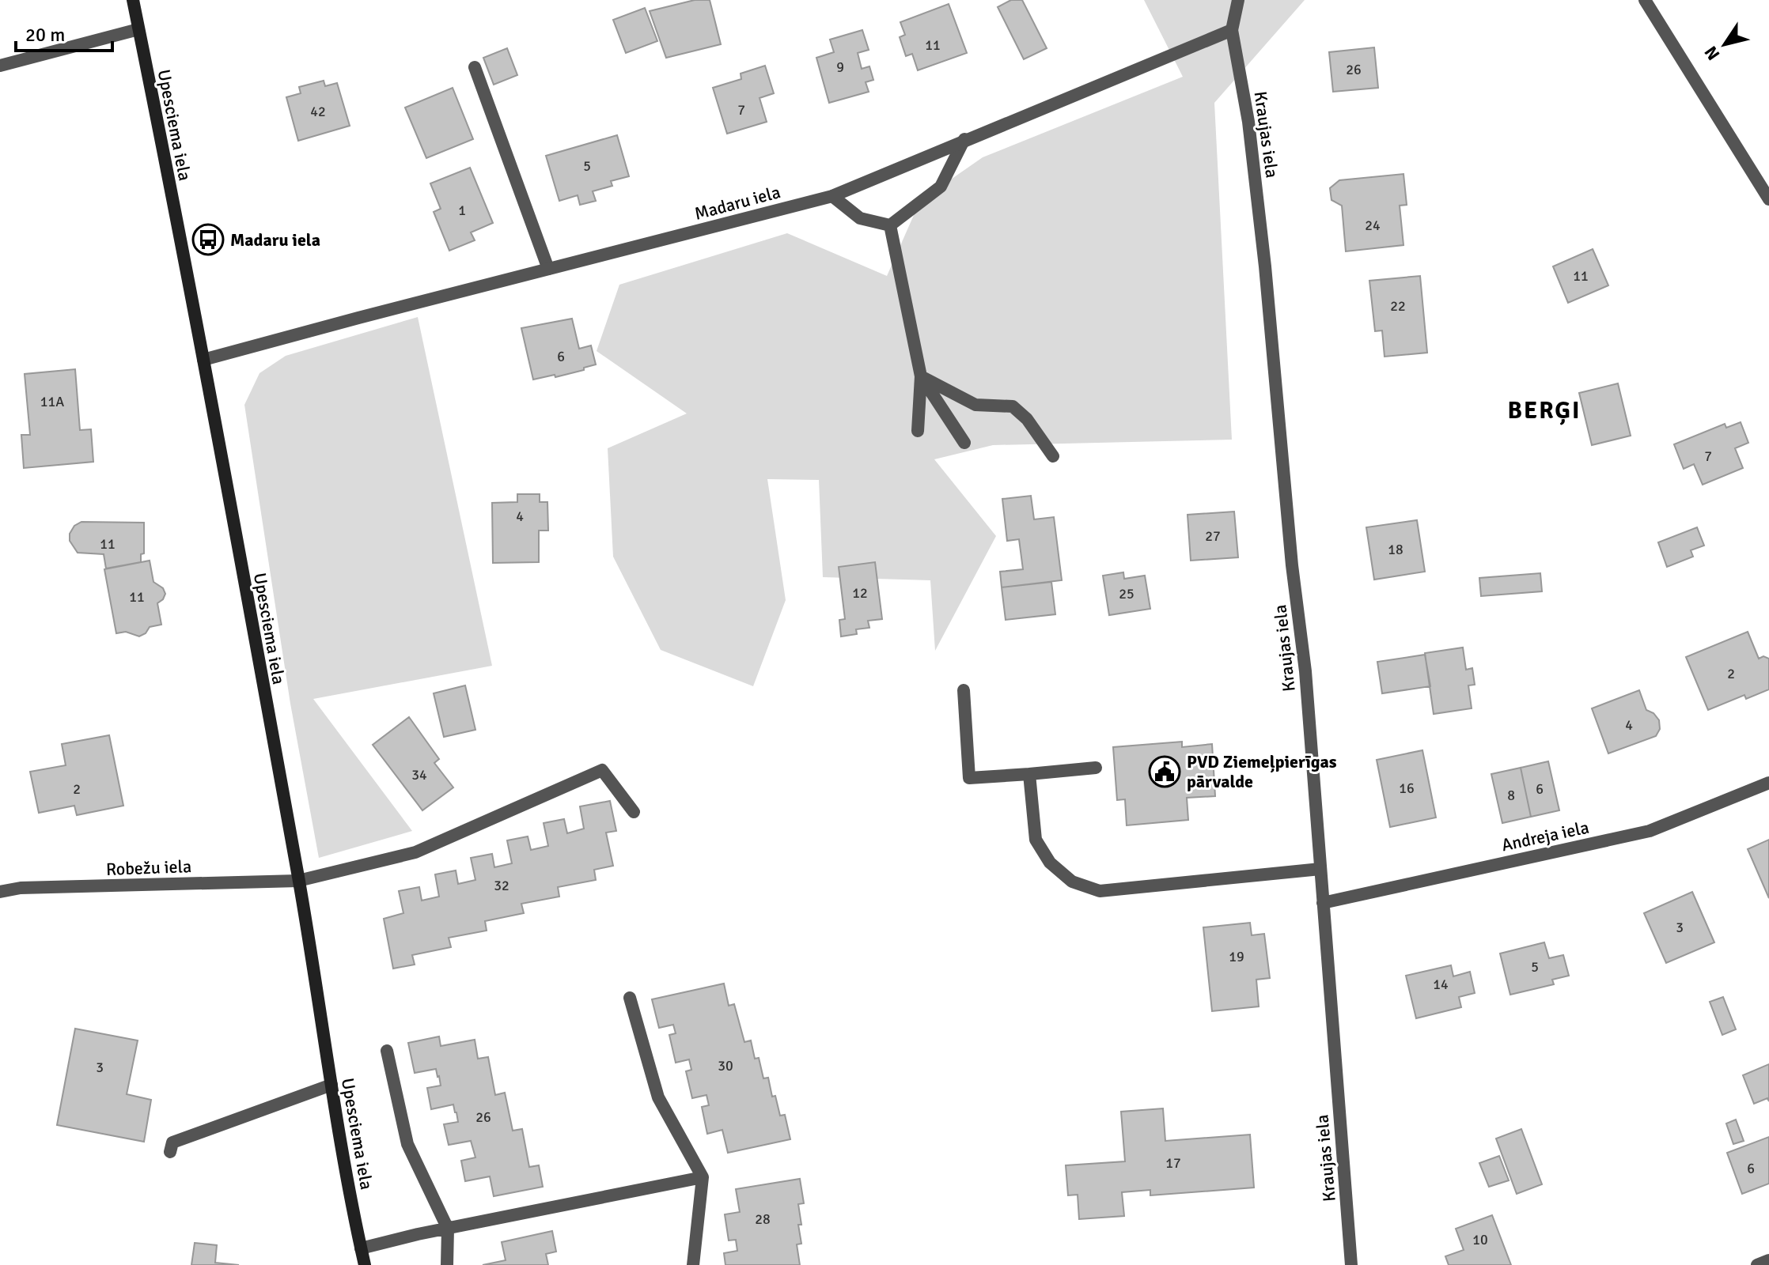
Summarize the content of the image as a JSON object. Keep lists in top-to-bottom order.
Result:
{
  "streets": {
    "main road": ["Upesciema iela"],
    "street": [
      "Kraujas iela",
      "Madaru iela",
      "Andreja iela",
      "Robežu iela"
    ]
  },
  "crossings": [
    ["Upesciema iela", "Madaru iela"],
    ["Upesciema iela", "Robežu iela"],
    ["Kraujas iela", "Madaru iela"],
    ["Kraujas iela", "Andreja iela"]
  ],
  "districts": ["BERĢI"],
  "places": {
    "bus stop": ["Madaru iela"],
    "public building": ["PVD Ziemeļpierīgas pārvalde"]
  },
  "house_numbers": [
    "11",
    "9",
    "26",
    "7",
    "42",
    "5",
    "1",
    "24",
    "11",
    "22",
    "6",
    "11A",
    "7",
    "4",
    "27",
    "11",
    "18",
    "12",
    "25",
    "11",
    "2",
    "4",
    "34",
    "16",
    "2",
    "6",
    "8",
    "32",
    "3",
    "19",
    "5",
    "14",
    "30",
    "3",
    "26",
    "17",
    "6",
    "28",
    "10"
  ],
  "scale_bar": "20 m",
  "north": "bottom left"
}
